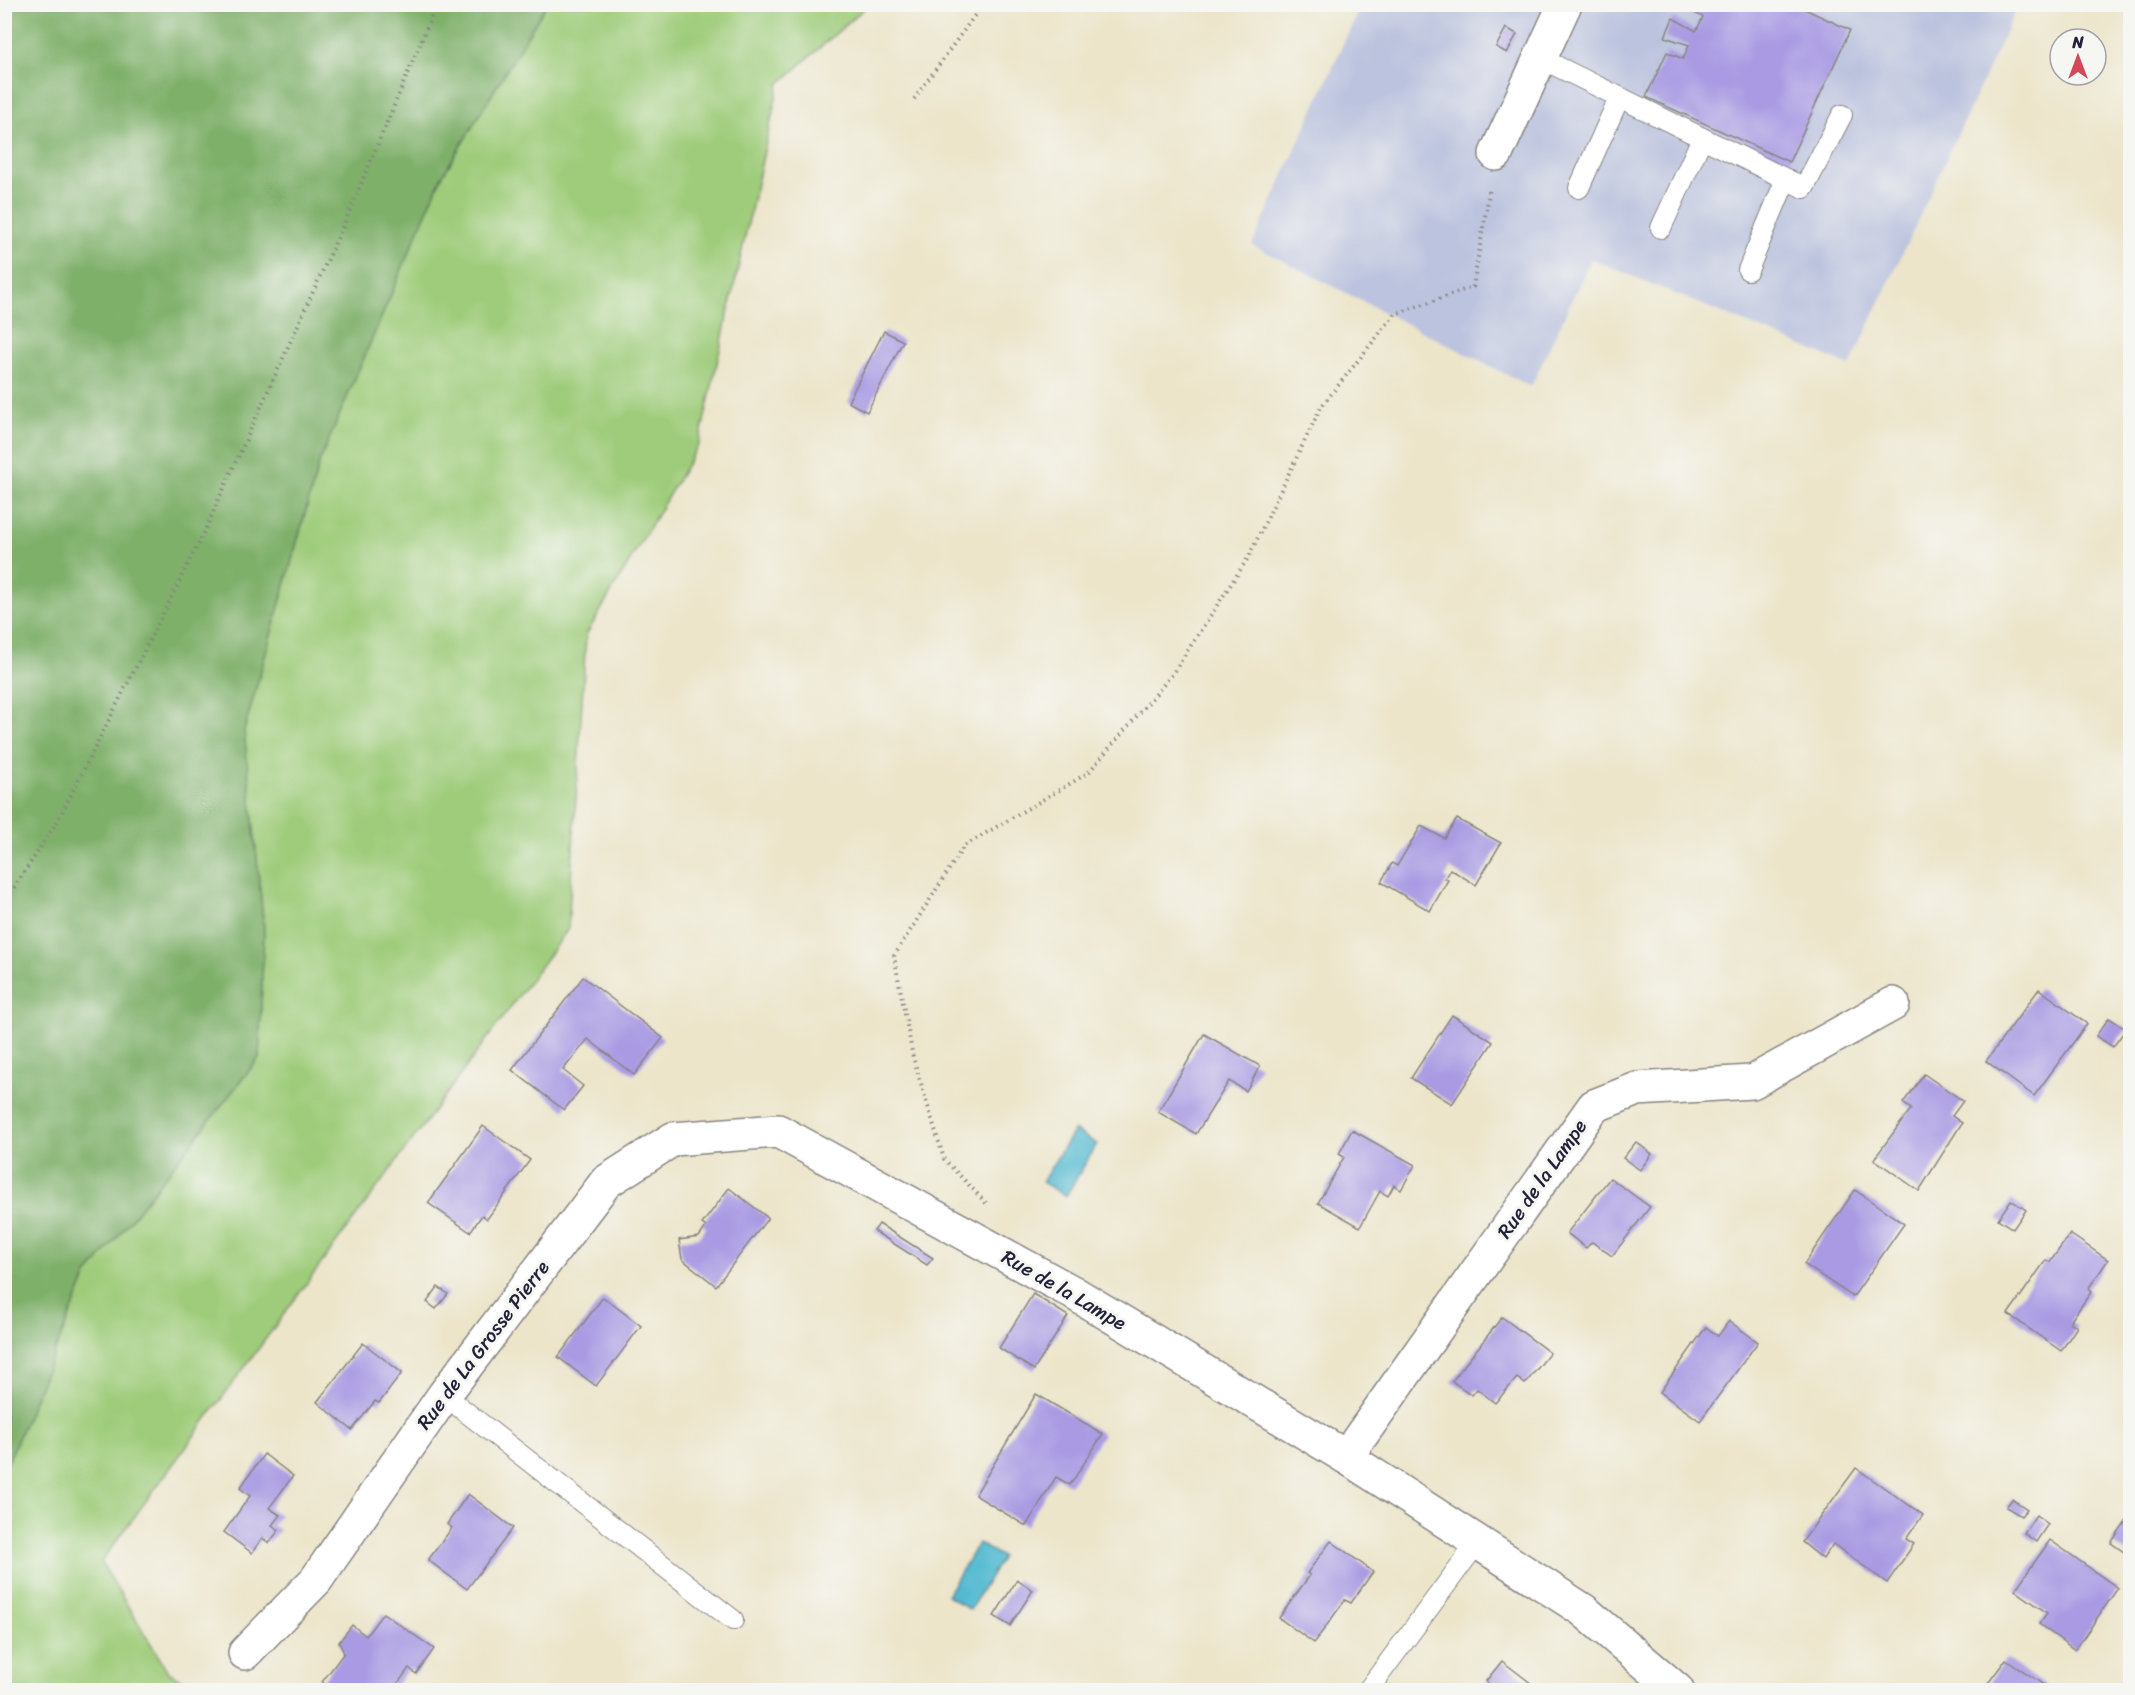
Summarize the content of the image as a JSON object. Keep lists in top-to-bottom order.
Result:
{
  "streets": {
    "street": ["Rue de la Lampe", "Rue de La Grosse Pierre"]
  },
  "crossings": [
    ["Rue de la Lampe", "Rue de La Grosse Pierre"]
  ],
  "north": "top"
}
